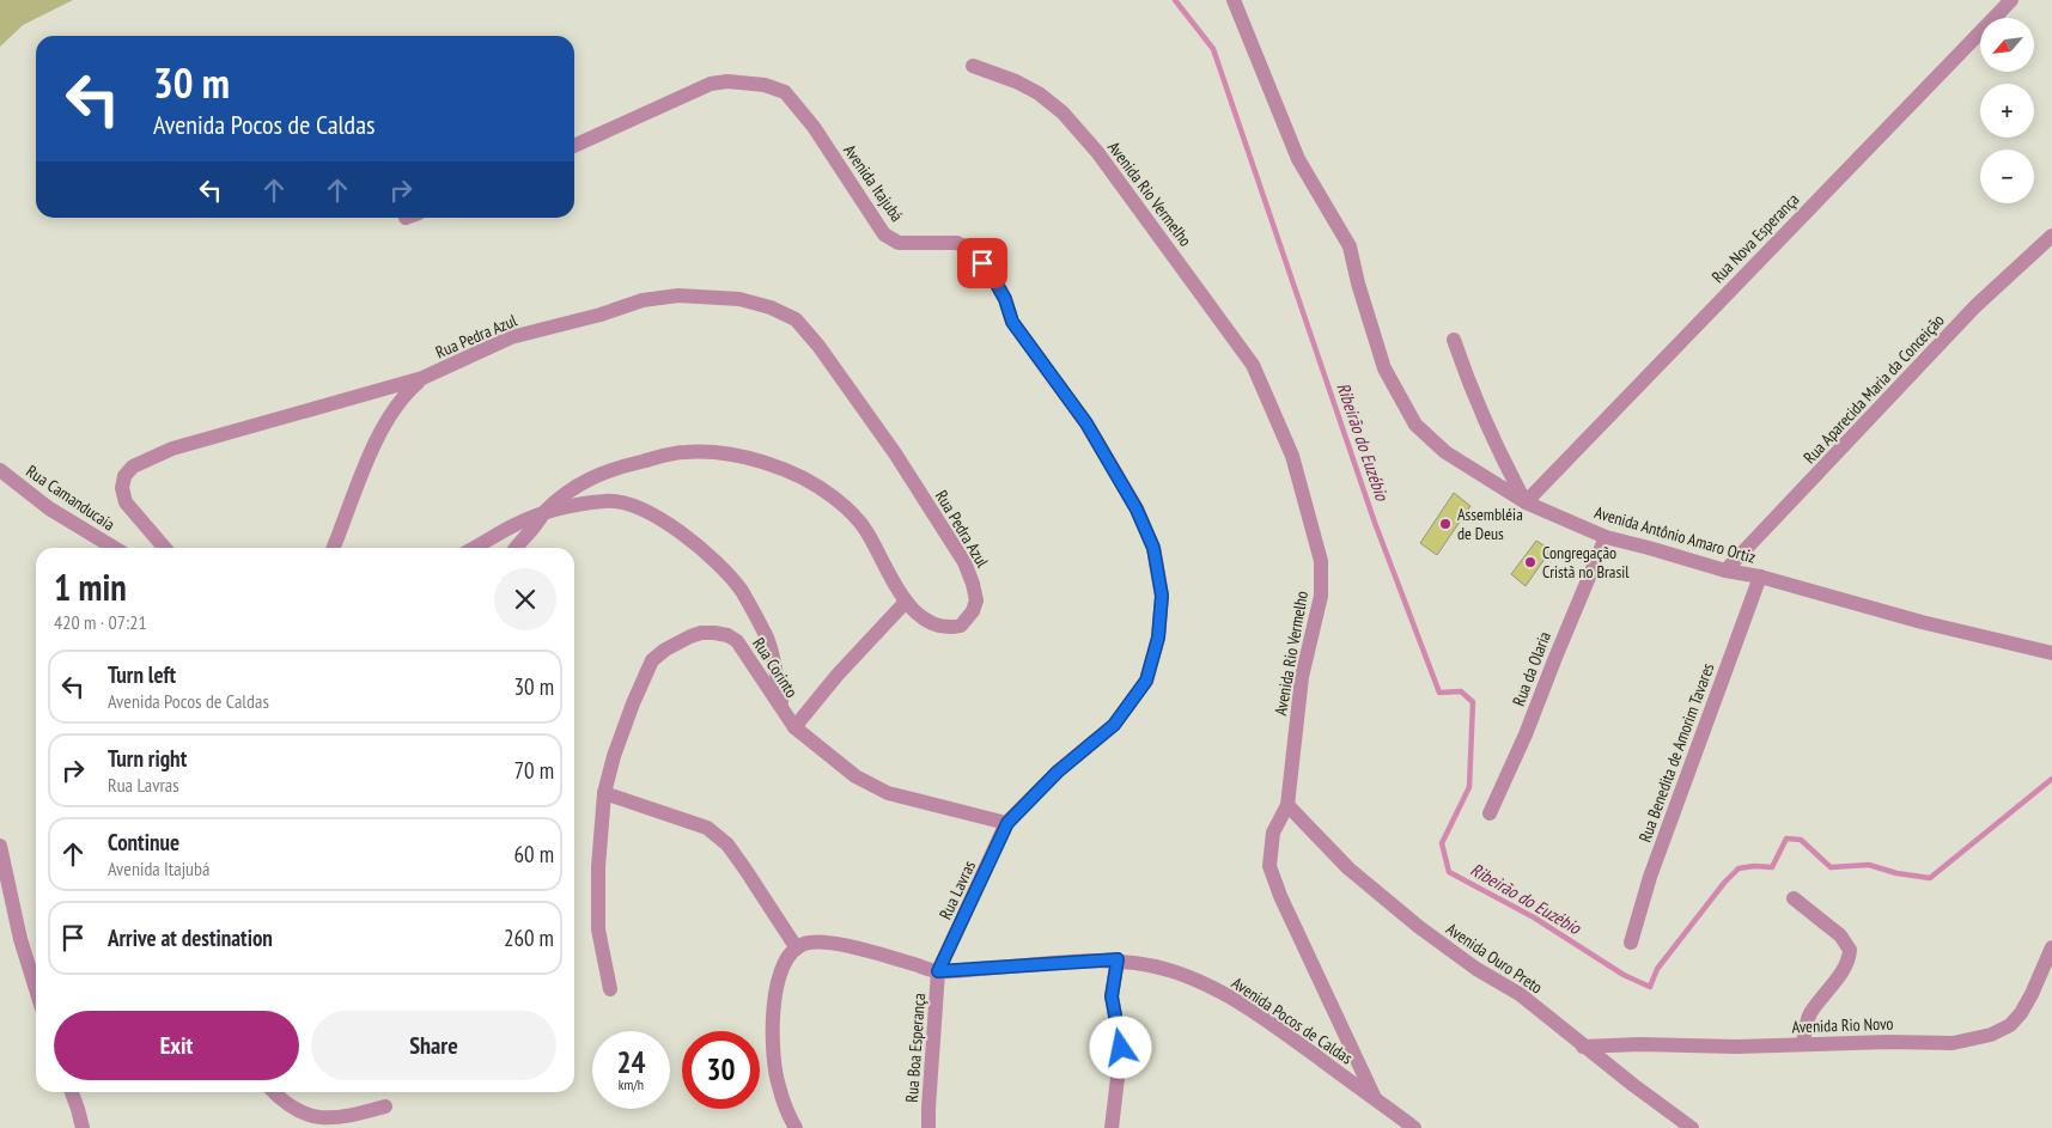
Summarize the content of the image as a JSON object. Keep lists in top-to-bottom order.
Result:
{
  "streets": {
    "street": [
      "Avenida Itajubá",
      "Avenida Rio Vermelho",
      "Rua Nova Esperança",
      "Rua Pedra Azul",
      "Rua Aparecida Maria da Conceição",
      "Rua Camanducaia",
      "Avenida Antônio Amaro Ortiz",
      "Rua Corinto",
      "Rua da Olaria",
      "Rua Benedita de Amorim Tavares",
      "Rua Lavras",
      "Avenida Ouro Preto",
      "Avenida Pocos de Caldas",
      "Avenida Rio Novo",
      "Rua Boa Esperança"
    ]
  },
  "crossings": [
    ["Avenida Itajubá", "Rua Corinto"],
    ["Avenida Itajubá", "Rua Lavras"],
    ["Avenida Rio Vermelho", "Avenida Ouro Preto"],
    ["Avenida Rio Vermelho", "Avenida Pocos de Caldas"],
    ["Rua Nova Esperança", "Avenida Antônio Amaro Ortiz"],
    ["Rua Pedra Azul", "Rua Camanducaia"],
    ["Rua Aparecida Maria da Conceição", "Avenida Antônio Amaro Ortiz"],
    ["Avenida Antônio Amaro Ortiz", "Rua da Olaria"],
    ["Avenida Antônio Amaro Ortiz", "Rua Benedita de Amorim Tavares"],
    ["Rua Corinto", "Rua Lavras"],
    ["Rua Lavras", "Avenida Pocos de Caldas"],
    ["Rua Lavras", "Rua Boa Esperança"],
    ["Avenida Ouro Preto", "Avenida Rio Novo"],
    ["Avenida Pocos de Caldas", "Rua Boa Esperança"]
  ],
  "water": ["Ribeirão do Euzébio"],
  "places": ["Assembléia de Deus", "Congregação Cristã no Brasil"],
  "north": "bottom left",
  "page": {
    "map_buttons": ["+", "−"],
    "turn": ["30 m", "Avenida Pocos de Caldas"],
    "heading": ["1 min", "420 m · 07:21"],
    "list": [
      {
        "name": "Turn left",
        "note": "Avenida Pocos de Caldas",
        "value": "30 m"
      },
      {
        "name": "Turn right",
        "note": "Rua Lavras",
        "value": "70 m"
      },
      {
        "name": "Continue",
        "note": "Avenida Itajubá",
        "value": "60 m"
      },
      {
        "name": "Arrive at destination",
        "value": "260 m"
      }
    ],
    "buttons": ["Exit", "Share"],
    "speed": "24 km/h",
    "limit": "30"
  }
}
